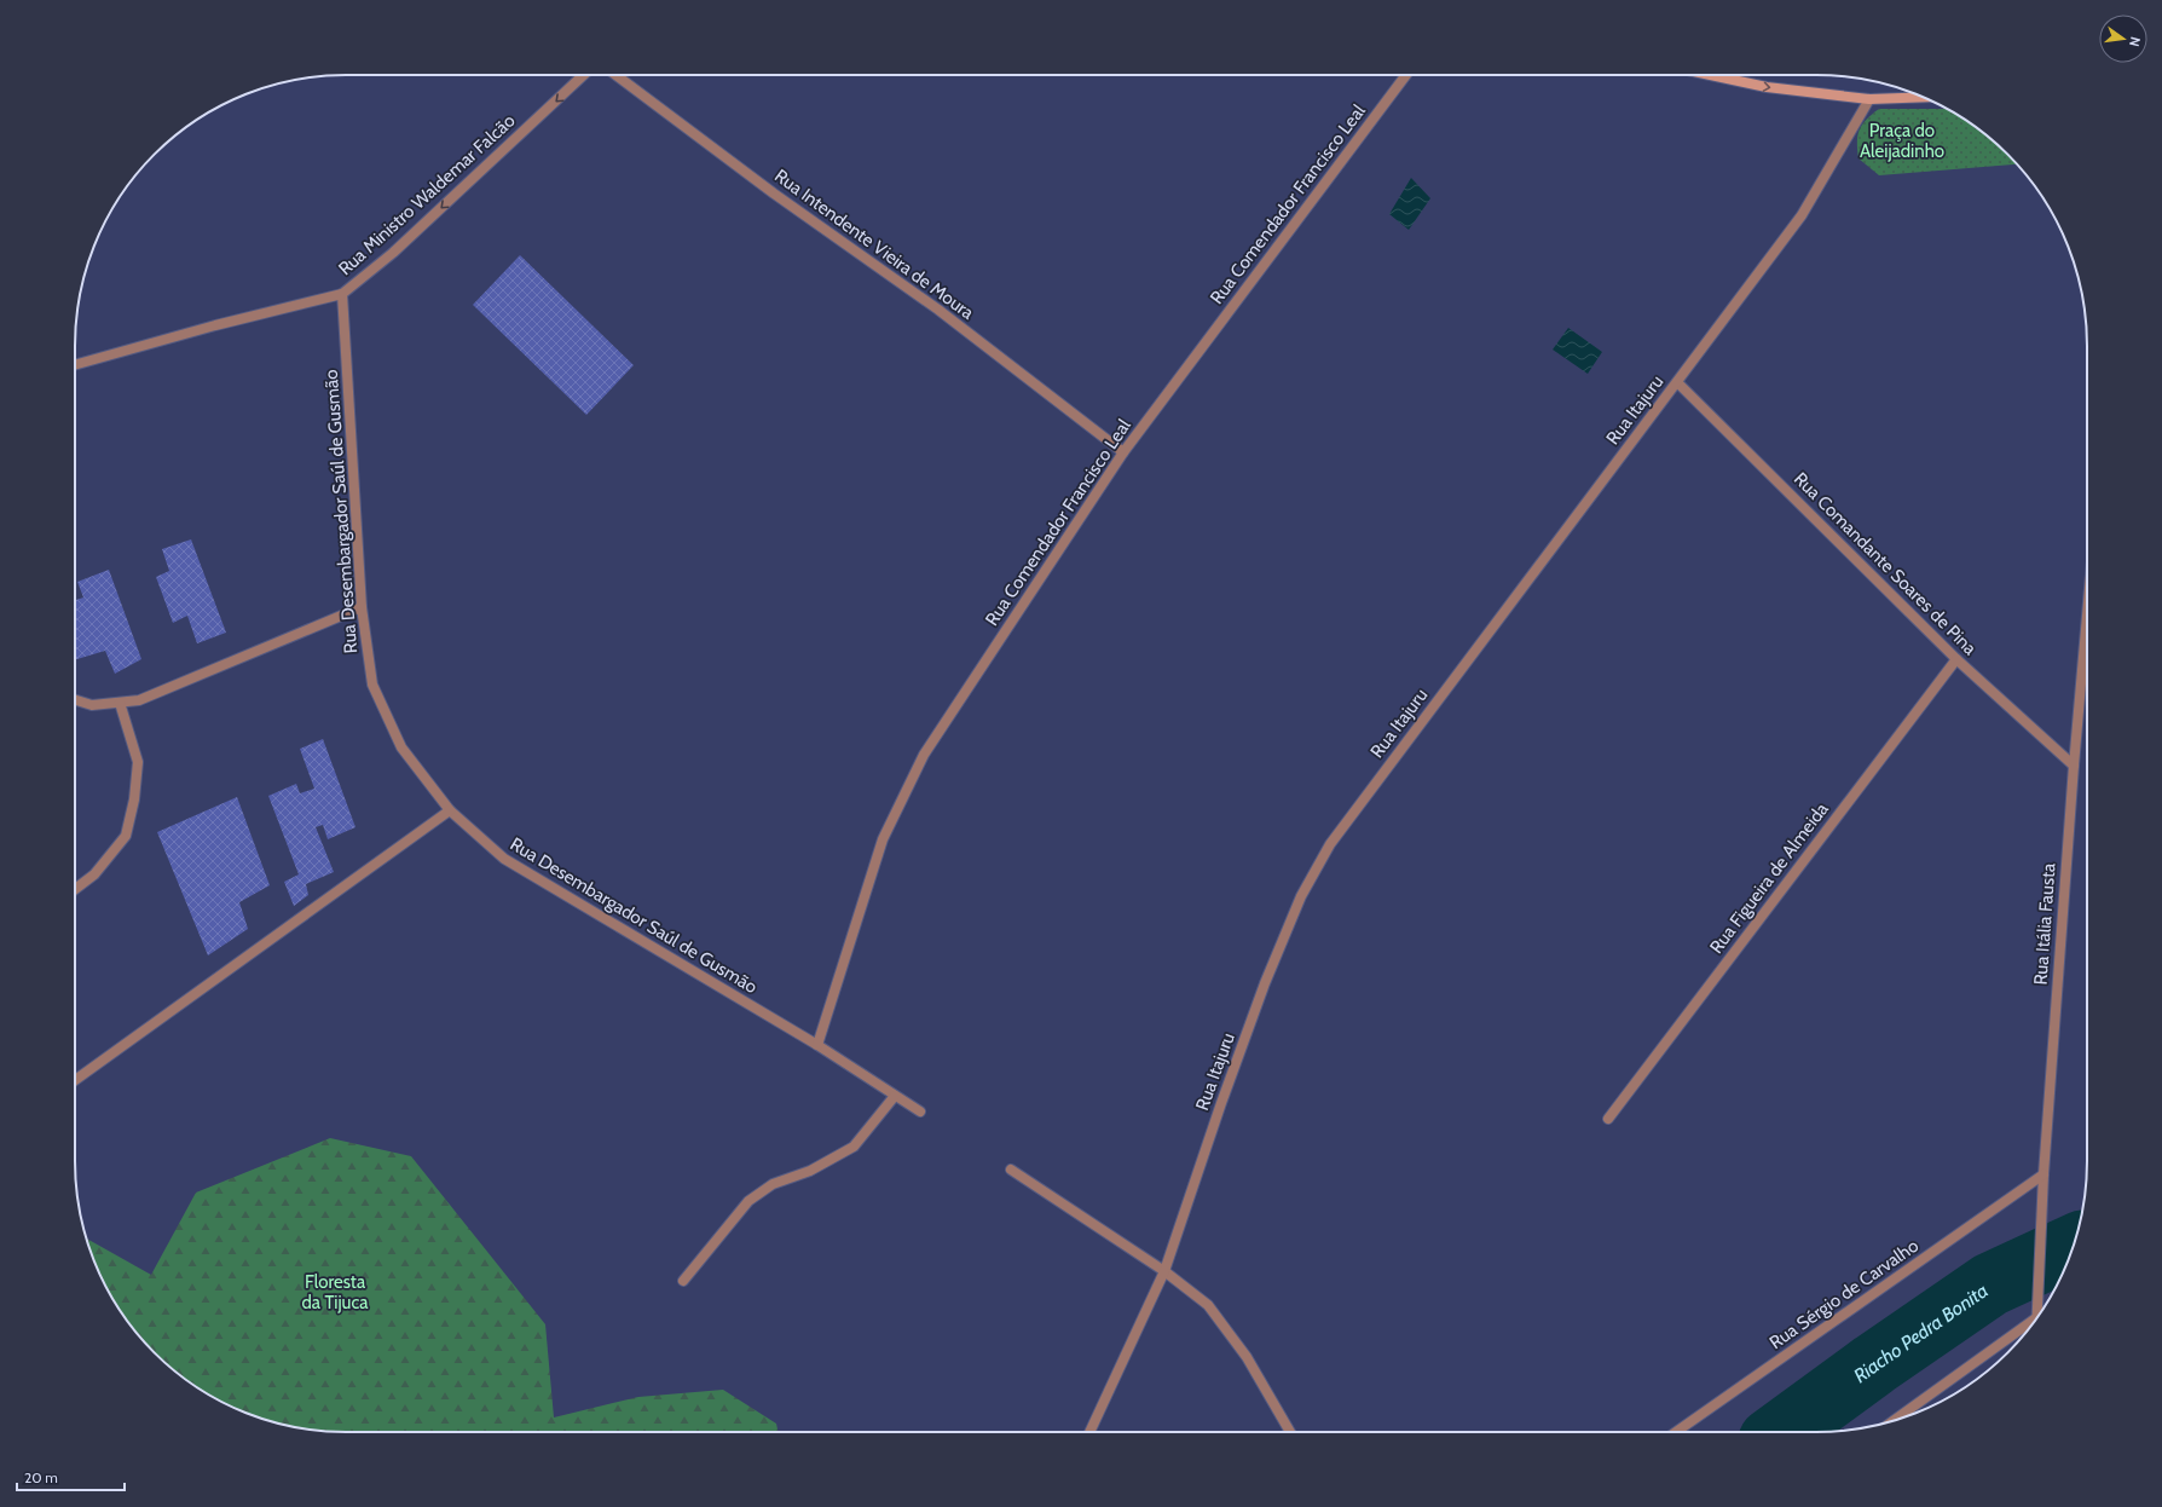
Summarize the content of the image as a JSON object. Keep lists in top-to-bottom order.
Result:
{
  "streets": {
    "street": [
      "Rua Ministro Waldemar Falcão",
      "Rua Comendador Francisco Leal",
      "Rua Intendente Vieira de Moura",
      "Rua Itajuru",
      "Rua Desembargador Saúl de Gusmão",
      "Rua Comandante Soares de Pina",
      "Rua Figueira de Almeida",
      "Rua Itália Fausta",
      "Rua Sérgio de Carvalho"
    ]
  },
  "crossings": [
    ["Rua Ministro Waldemar Falcão", "Rua Desembargador Saúl de Gusmão"],
    ["Rua Comendador Francisco Leal", "Rua Intendente Vieira de Moura"],
    ["Rua Comendador Francisco Leal", "Rua Desembargador Saúl de Gusmão"],
    ["Rua Itajuru", "Rua Comandante Soares de Pina"],
    ["Rua Comandante Soares de Pina", "Rua Figueira de Almeida"],
    ["Rua Comandante Soares de Pina", "Rua Itália Fausta"],
    ["Rua Itália Fausta", "Rua Sérgio de Carvalho"]
  ],
  "one_way": ["Rua Ministro Waldemar Falcão"],
  "water": ["Riacho Pedra Bonita"],
  "parks": ["Praça do Aleijadinho", "Floresta da Tijuca"],
  "scale_bar": "20 m",
  "north": "right"
}
